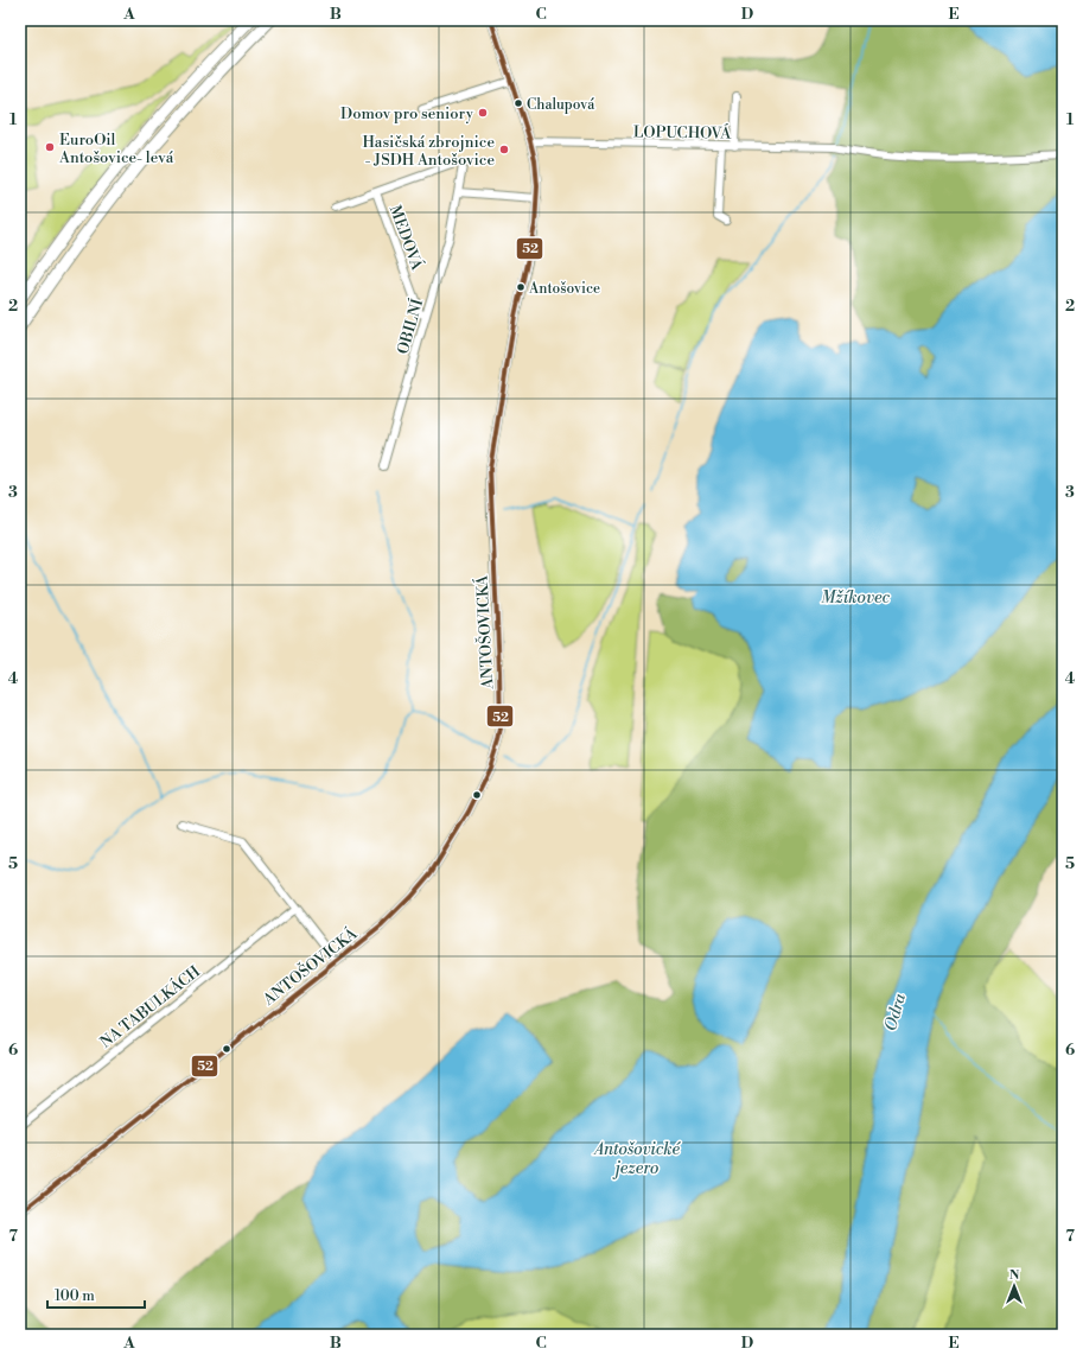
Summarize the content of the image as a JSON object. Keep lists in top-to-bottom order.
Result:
{
  "streets": {
    "street": [
      "LOPUCHOVÁ",
      "MEDOVÁ",
      "OBILNÍ",
      "ANTOŠOVICKÁ",
      "NA TABULKÁCH"
    ]
  },
  "crossings": [
    ["LOPUCHOVÁ", "ANTOŠOVICKÁ"],
    ["MEDOVÁ", "OBILNÍ"]
  ],
  "water": ["Mžíkovec", "Odra", "Antošovické jezero"],
  "places": [
    "Chalupová",
    "Domov pro seniory",
    "EuroOil Antošovice- levá",
    "Hasičská zbrojnice - JSDH Antošovice",
    "Antošovice"
  ],
  "lines": ["transit line 52"],
  "scale_bar": "100 m",
  "north": "top",
  "grid": {
    "columns": [
      "A",
      "B",
      "C",
      "D",
      "E"
    ],
    "rows": [
      "1",
      "2",
      "3",
      "4",
      "5",
      "6",
      "7"
    ]
  }
}
